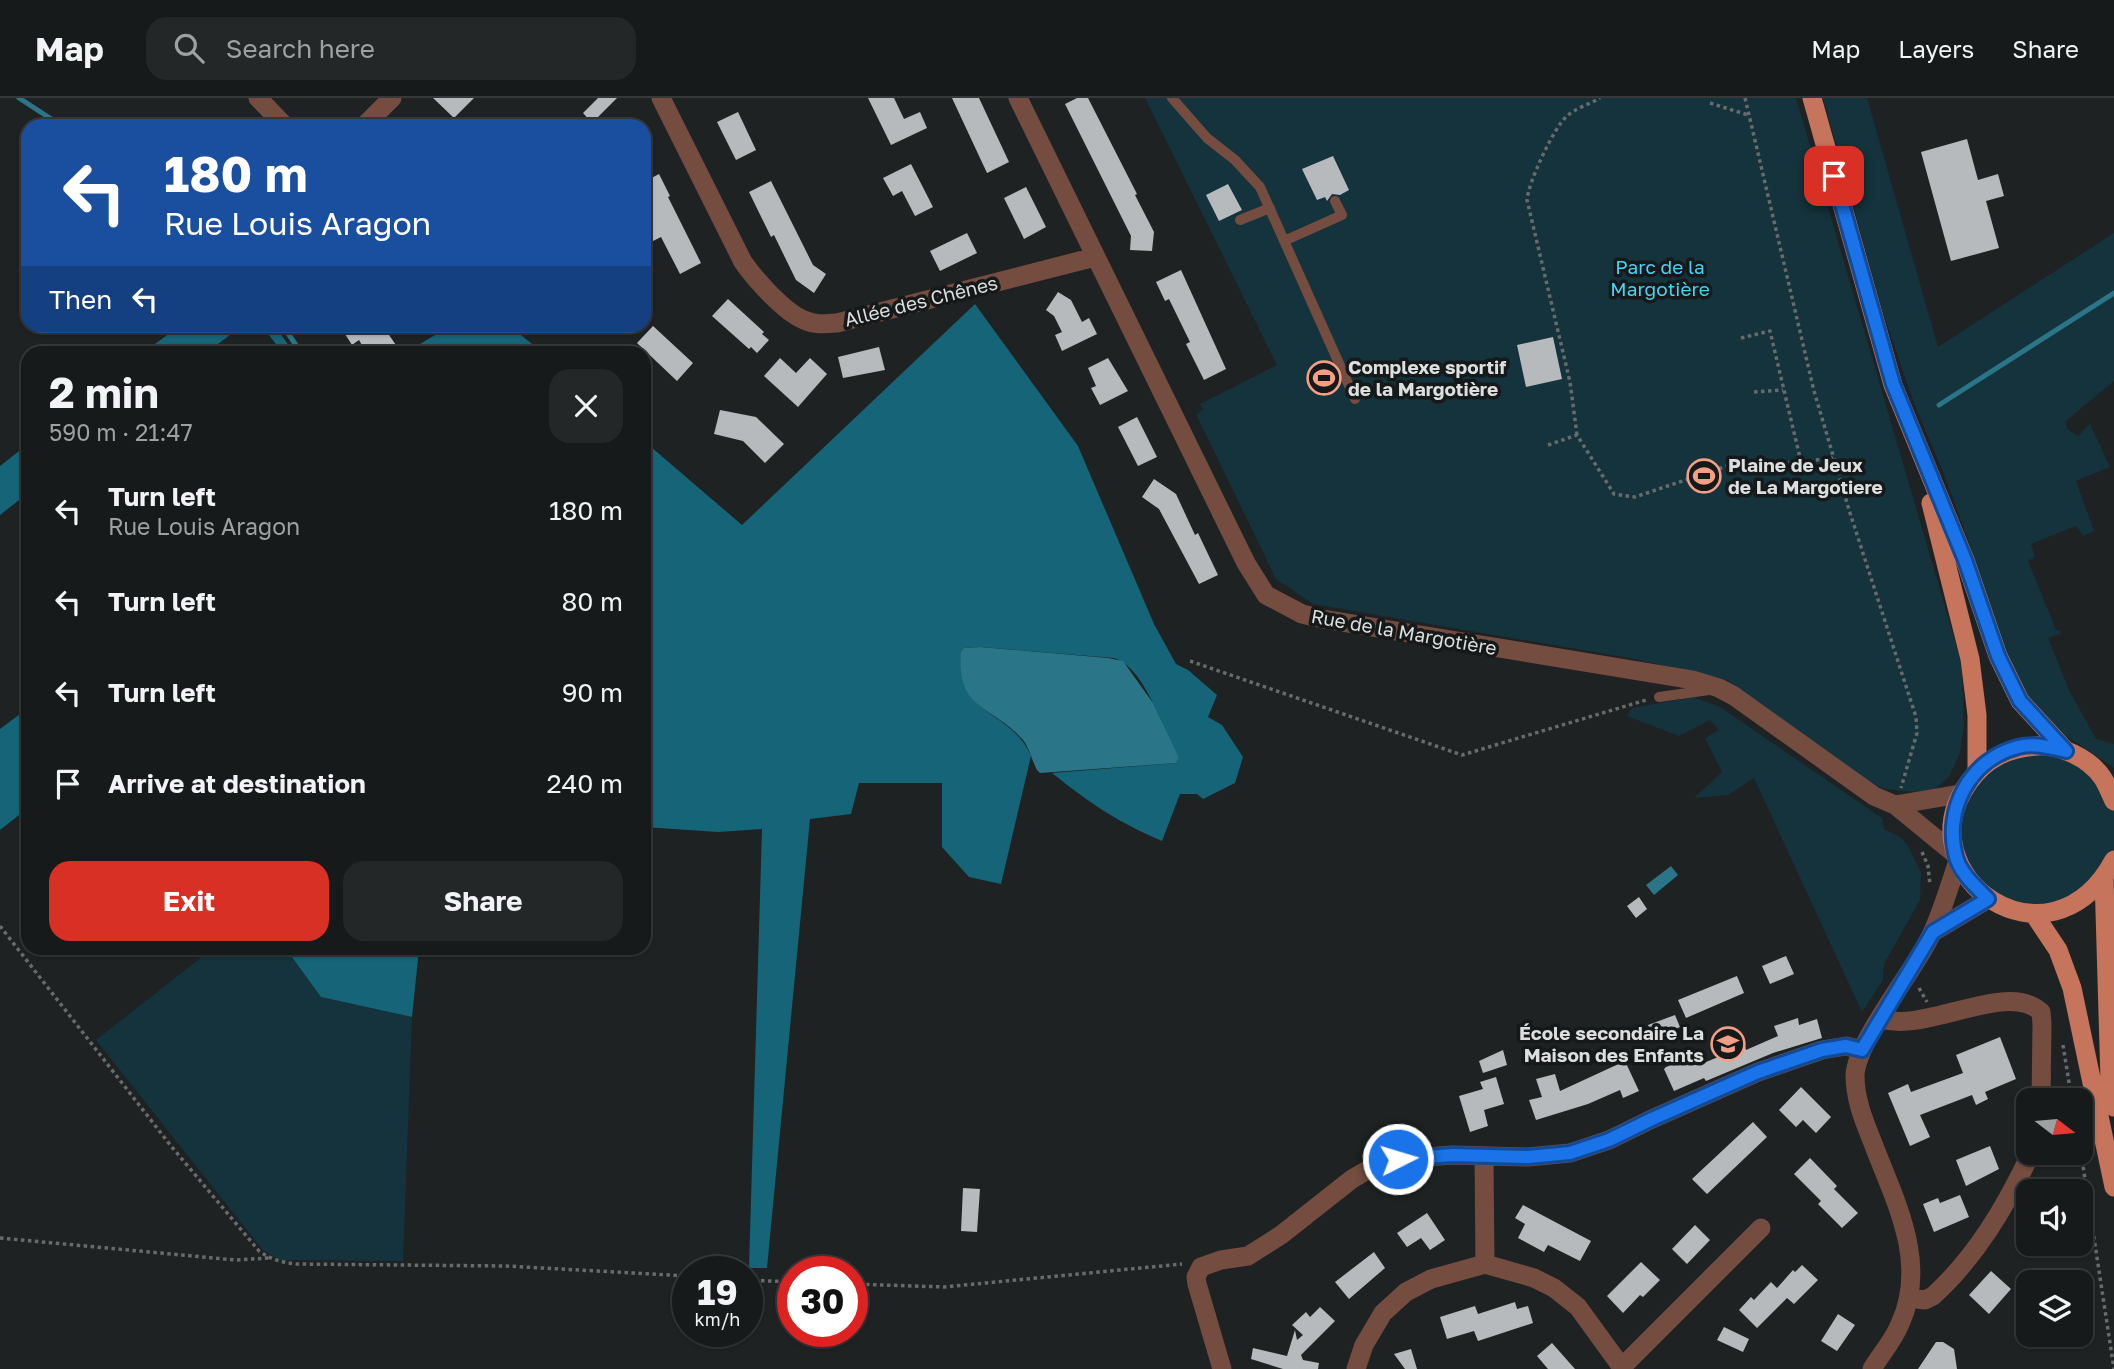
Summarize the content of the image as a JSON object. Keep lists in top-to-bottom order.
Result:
{
  "streets": {
    "street": ["Allée des Chênes", "Rue de la Margotière"]
  },
  "crossings": [
    ["Allée des Chênes", "Rue de la Margotière"]
  ],
  "parks": ["Parc de la Margotière"],
  "places": {
    "sports": ["Complexe sportif de la Margotière", "Plaine de Jeux de La Margotiere"],
    "school or university": ["École secondaire La Maison des Enfants"]
  },
  "north": "right",
  "page": {
    "header": "Map",
    "search": "Search here",
    "nav": ["Map", "Layers", "Share"],
    "turn": ["180 m", "Rue Louis Aragon"],
    "then": "Then",
    "heading": ["2 min", "590 m · 21:47"],
    "list": [
      {
        "name": "Turn left",
        "note": "Rue Louis Aragon",
        "value": "180 m"
      },
      {
        "name": "Turn left",
        "value": "80 m"
      },
      {
        "name": "Turn left",
        "value": "90 m"
      },
      {
        "name": "Arrive at destination",
        "value": "240 m"
      }
    ],
    "buttons": ["Exit", "Share"],
    "speed": "19 km/h",
    "limit": "30"
  }
}
